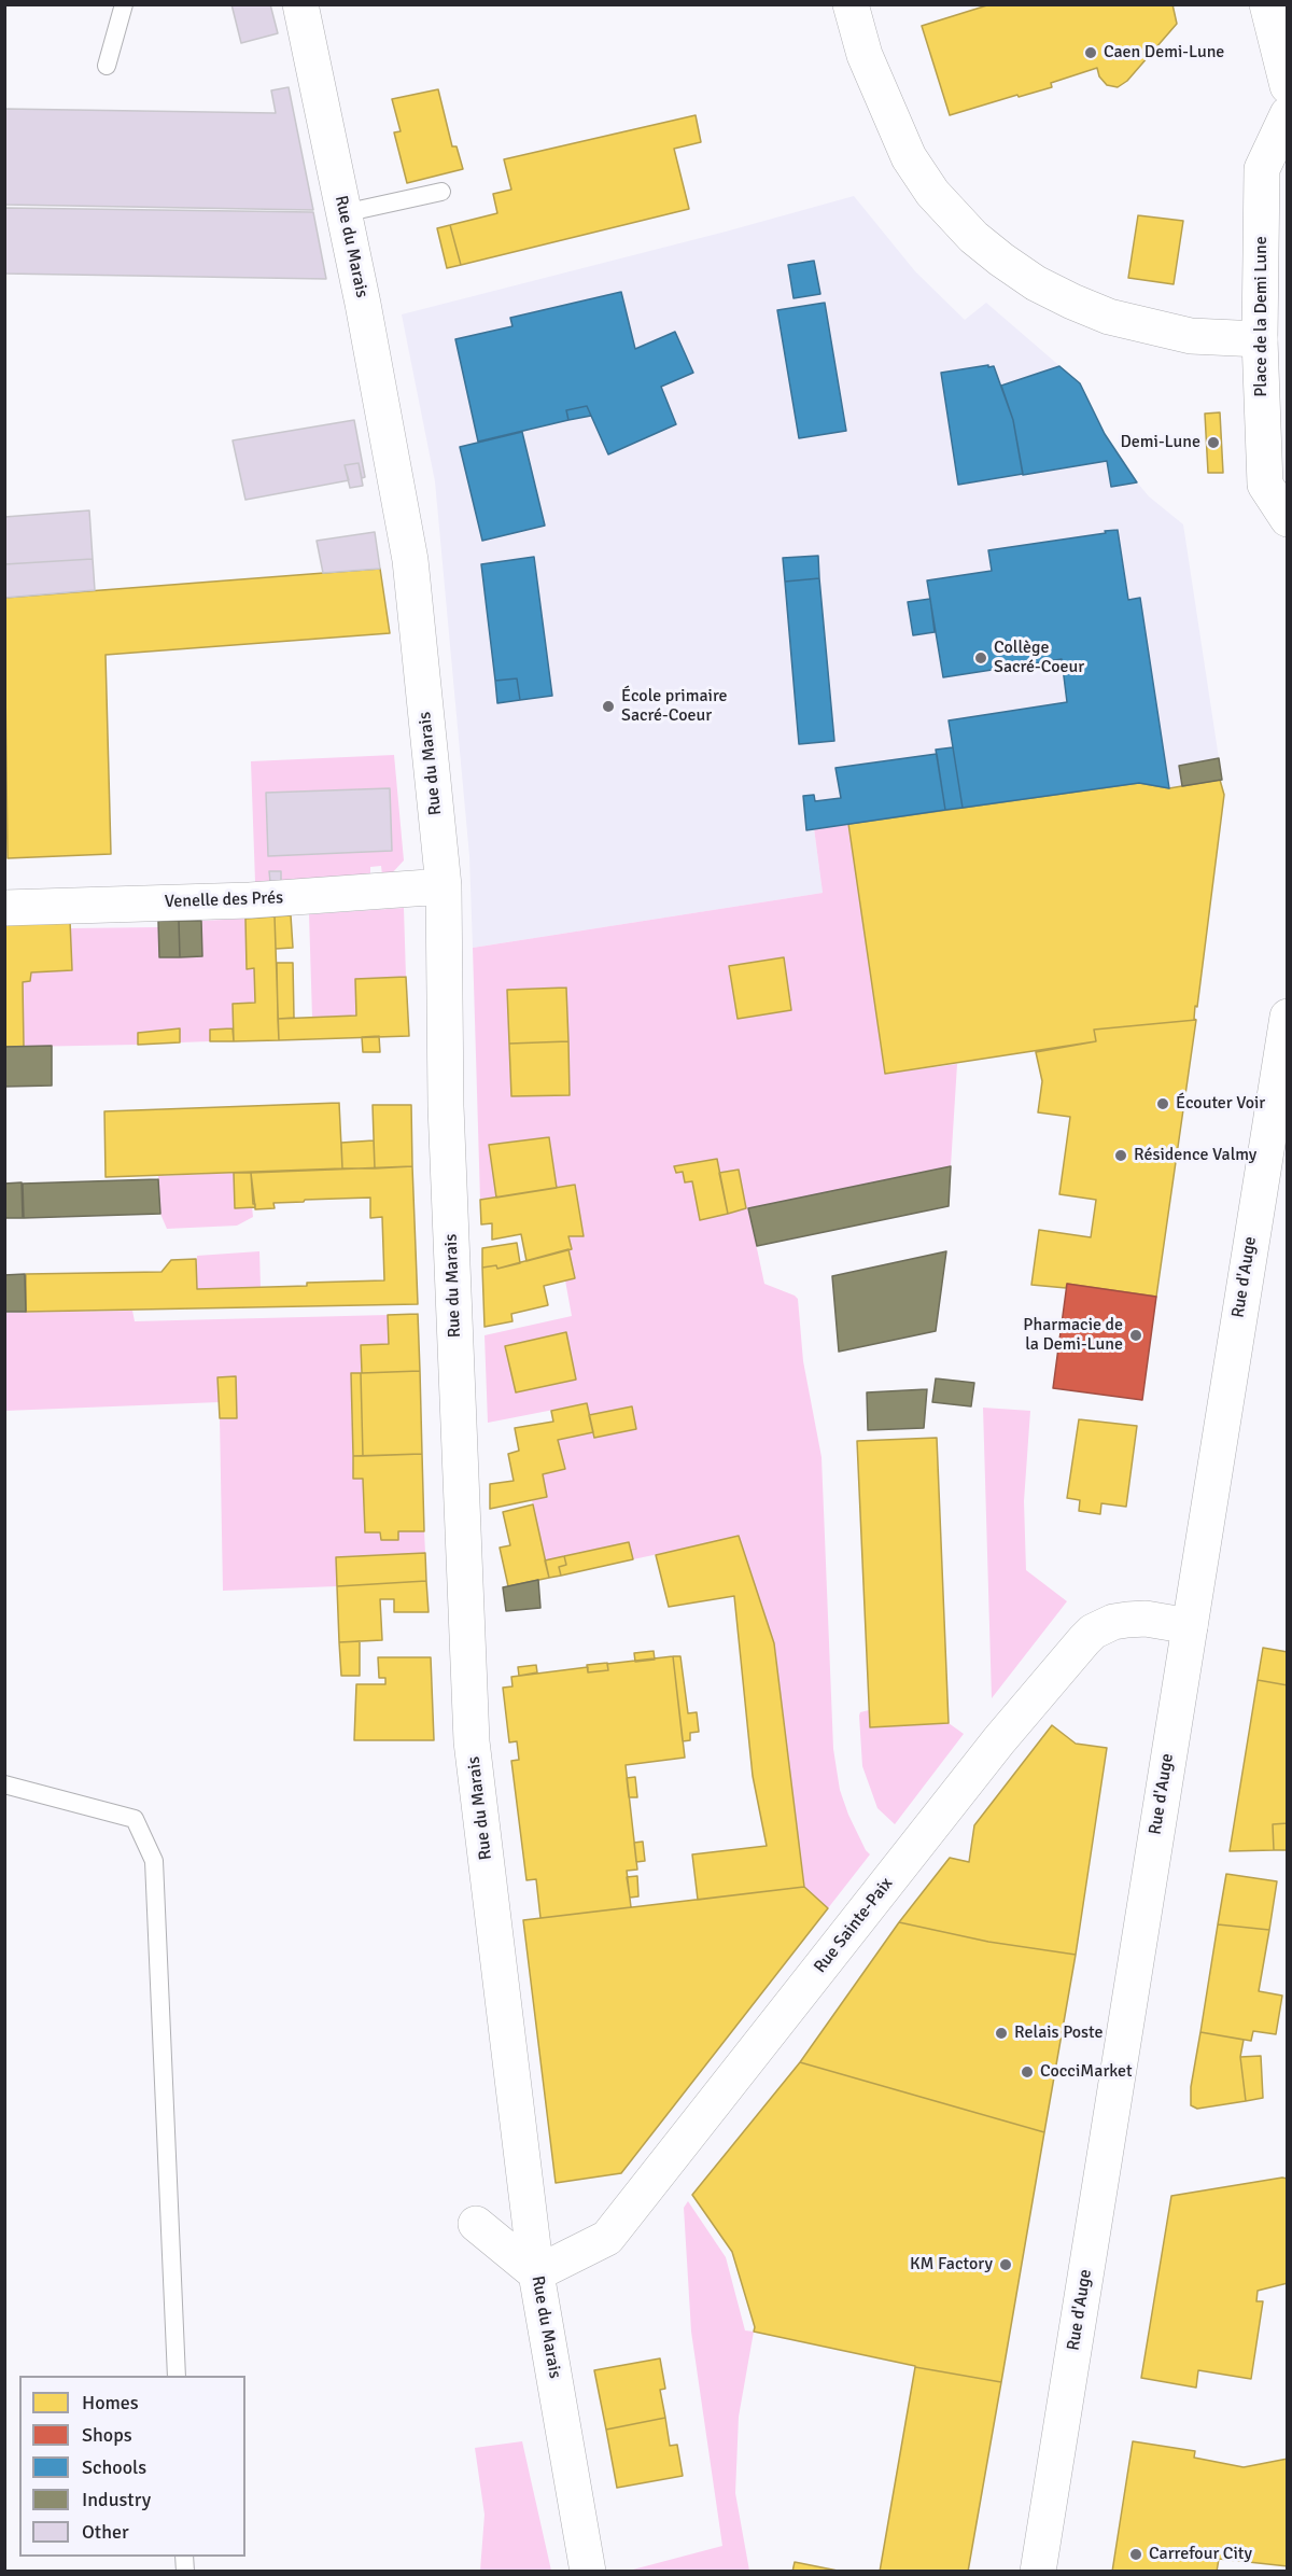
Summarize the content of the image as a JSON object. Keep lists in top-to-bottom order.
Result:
{
  "streets": {
    "street": [
      "Rue du Marais",
      "Place de la Demi Lune",
      "Venelle des Prés",
      "Rue d'Auge",
      "Rue Sainte-Paix"
    ]
  },
  "crossings": [
    ["Rue du Marais", "Venelle des Prés"],
    ["Rue du Marais", "Rue Sainte-Paix"],
    ["Rue d'Auge", "Rue Sainte-Paix"]
  ],
  "places": [
    "Caen Demi-Lune",
    "Demi-Lune",
    "Collège Sacré-Coeur",
    "École primaire Sacré-Coeur",
    "Écouter Voir",
    "Résidence Valmy",
    "Pharmacie de la Demi-Lune",
    "Relais Poste",
    "CocciMarket",
    "KM Factory",
    "Carrefour City"
  ],
  "legend": [
    "Homes",
    "Shops",
    "Schools",
    "Industry",
    "Other"
  ]
}
